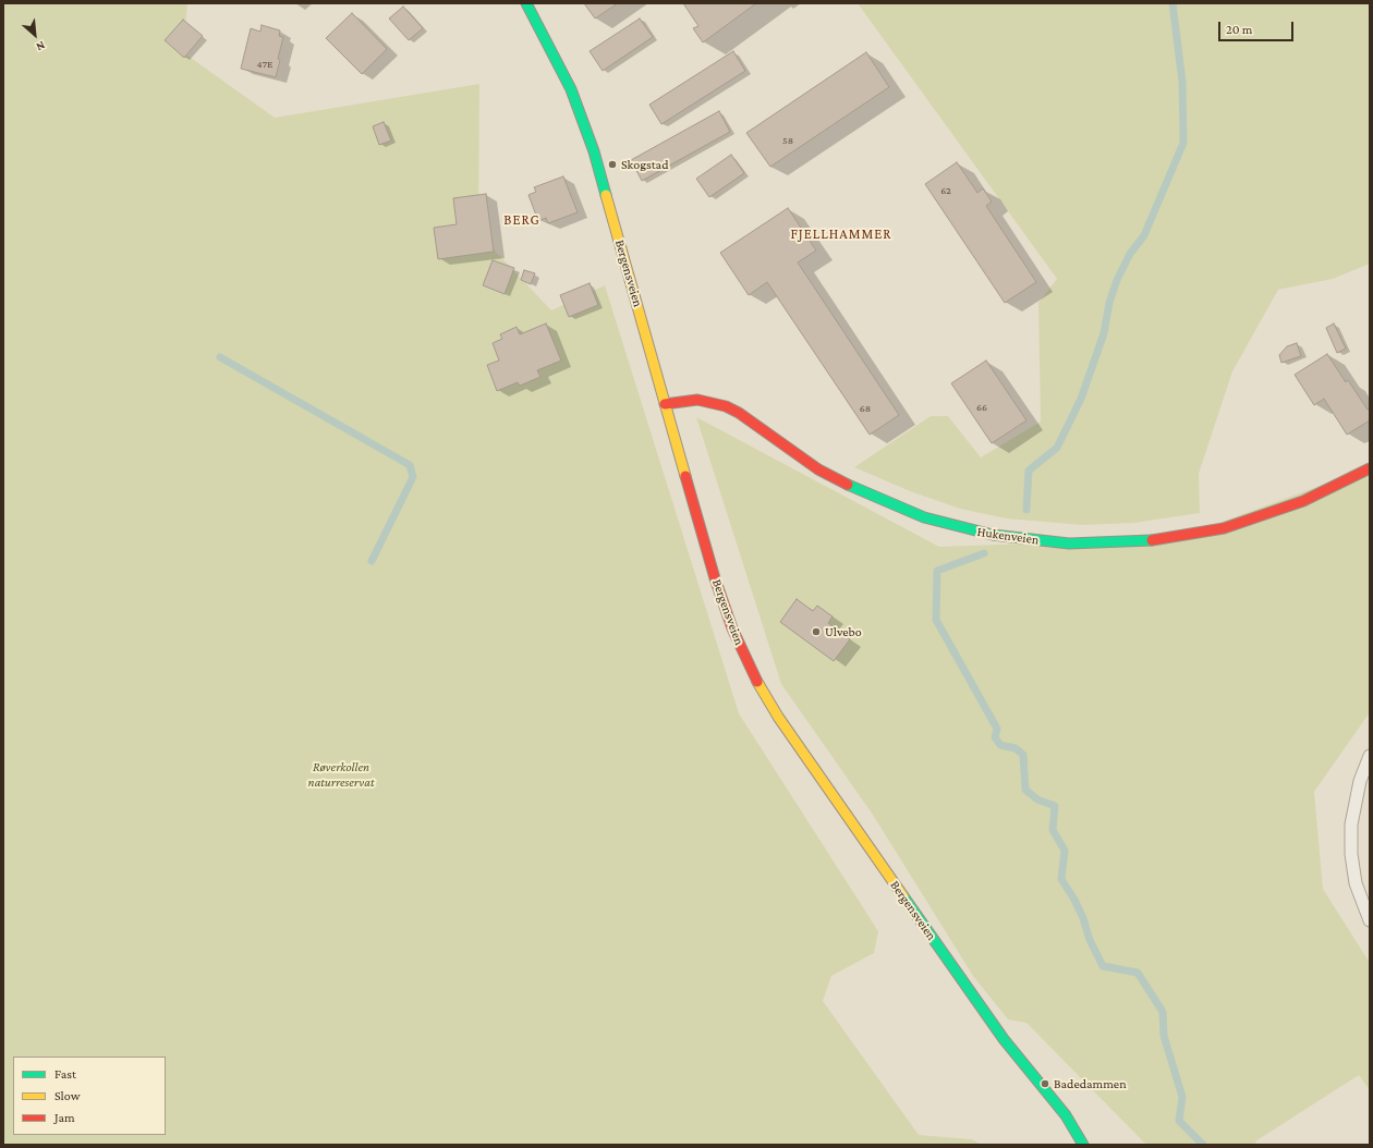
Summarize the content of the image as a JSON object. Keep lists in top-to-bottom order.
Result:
{
  "streets": {
    "street": ["Bergensveien", "Hukenveien"]
  },
  "crossings": [
    ["Bergensveien", "Hukenveien"]
  ],
  "districts": ["BERG", "FJELLHAMMER"],
  "parks": ["Røverkollen naturreservat"],
  "places": ["Skogstad", "Ulvebo", "Badedammen"],
  "house_numbers": [
    "47E",
    "58",
    "62",
    "66",
    "68"
  ],
  "legend": ["Fast", "Slow", "Jam"],
  "scale_bar": "20 m",
  "north": "bottom right"
}
